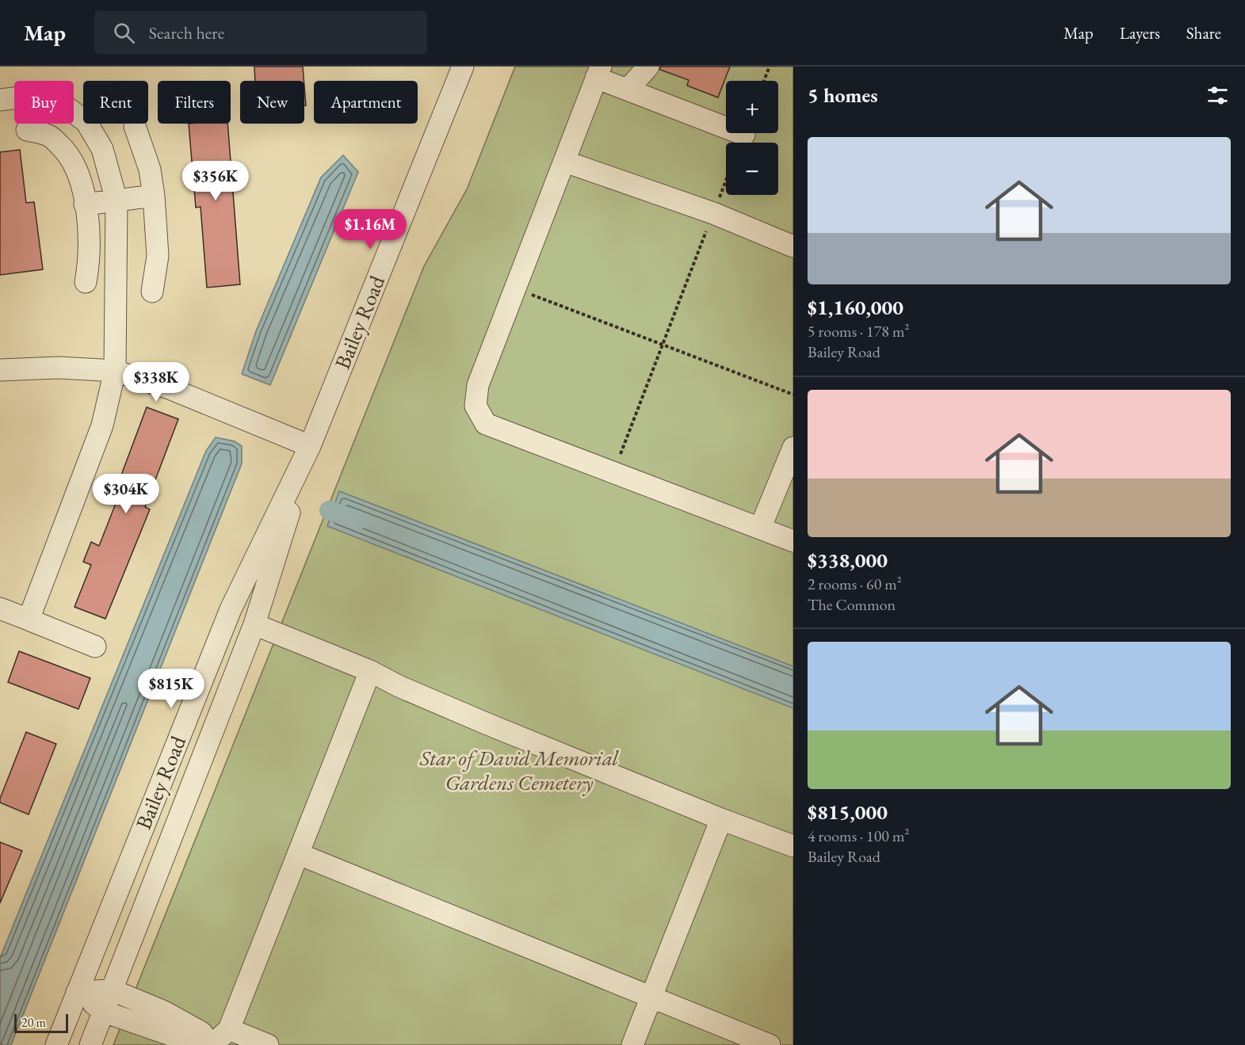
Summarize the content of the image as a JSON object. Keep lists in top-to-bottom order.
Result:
{
  "streets": {
    "street": ["Bailey Road"]
  },
  "parks": ["Star of David Memorial Gardens Cemetery"],
  "scale_bar": "20 m",
  "page": {
    "header": "Map",
    "search": "Search here",
    "nav": ["Map", "Layers", "Share"],
    "heading": "5 homes",
    "map_buttons": ["+", "−"],
    "chip": [
      "Buy",
      "Rent",
      "Filters",
      "New",
      "Apartment"
    ],
    "list": [
      {
        "name": "$1,160,000",
        "note": "5 rooms · 178 m² · Bailey Road"
      },
      {
        "name": "$338,000",
        "note": "2 rooms · 60 m² · The Common"
      },
      {
        "name": "$815,000",
        "note": "4 rooms · 100 m² · Bailey Road"
      }
    ],
    "price": [
      "$356K",
      "$1.16M",
      "$338K",
      "$304K",
      "$815K"
    ],
    "scale": "20 m"
  }
}
